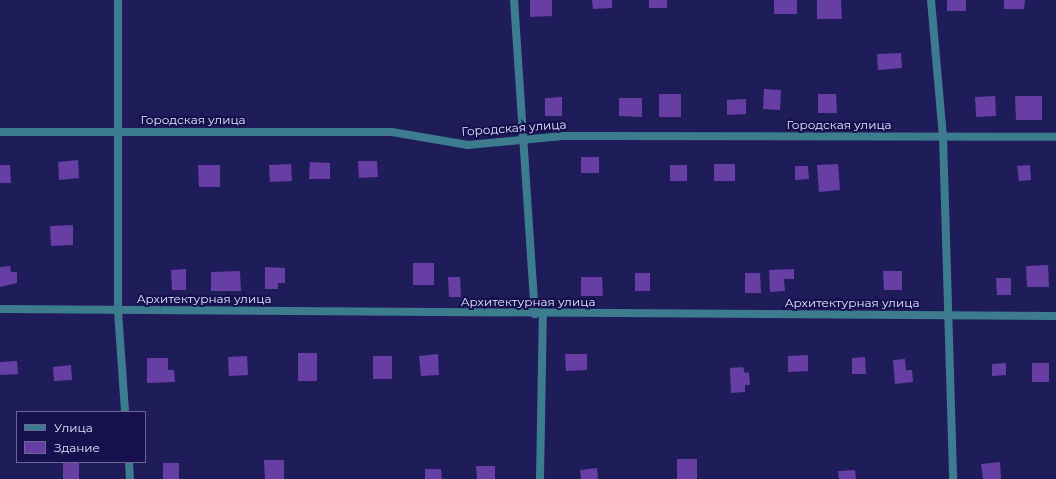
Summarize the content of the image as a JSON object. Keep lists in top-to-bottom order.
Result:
{
  "streets": {
    "street": ["Городская улица", "Архитектурная улица"]
  },
  "legend": ["Улица", "Здание"]
}
